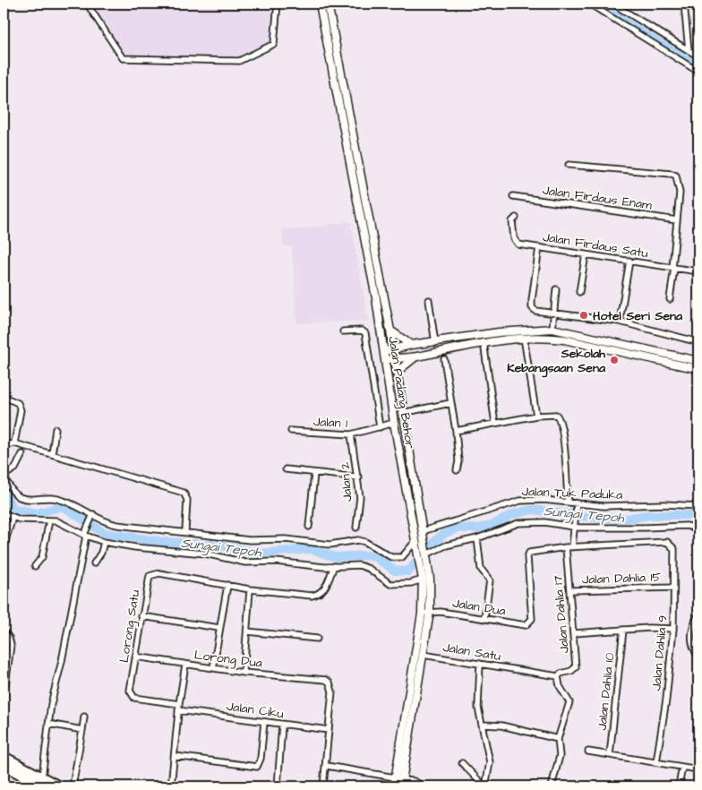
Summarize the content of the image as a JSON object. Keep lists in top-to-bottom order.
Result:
{
  "streets": {
    "main road": ["Jalan Padang Behor"],
    "street": [
      "Jalan Firdaus Enam",
      "Jalan Firdaus Satu",
      "Jalan 1",
      "Jalan 2",
      "Jalan Tuk Paduka",
      "Jalan Dahlia 15",
      "Jalan Dua",
      "Jalan Dahlia 17",
      "Lorong Satu",
      "Jalan Satu",
      "Jalan Dahlia 9",
      "Lorong Dua",
      "Jalan Dahlia 10",
      "Jalan Ciku"
    ]
  },
  "crossings": [
    ["Jalan Padang Behor", "Jalan 1"],
    ["Jalan Padang Behor", "Jalan Tuk Paduka"],
    ["Jalan Padang Behor", "Jalan Dua"],
    ["Jalan Padang Behor", "Jalan Satu"],
    ["Jalan 1", "Jalan 2"],
    ["Jalan Dahlia 15", "Jalan Dahlia 17"],
    ["Jalan Dahlia 15", "Jalan Dahlia 9"],
    ["Jalan Dua", "Jalan Dahlia 17"],
    ["Jalan Dahlia 17", "Jalan Satu"],
    ["Lorong Satu", "Lorong Dua"],
    ["Lorong Dua", "Jalan Ciku"]
  ],
  "water": ["Sungai Tepoh"],
  "places": ["Hotel Seri Sena", "Sekolah Kebangsaan Sena"]
}
